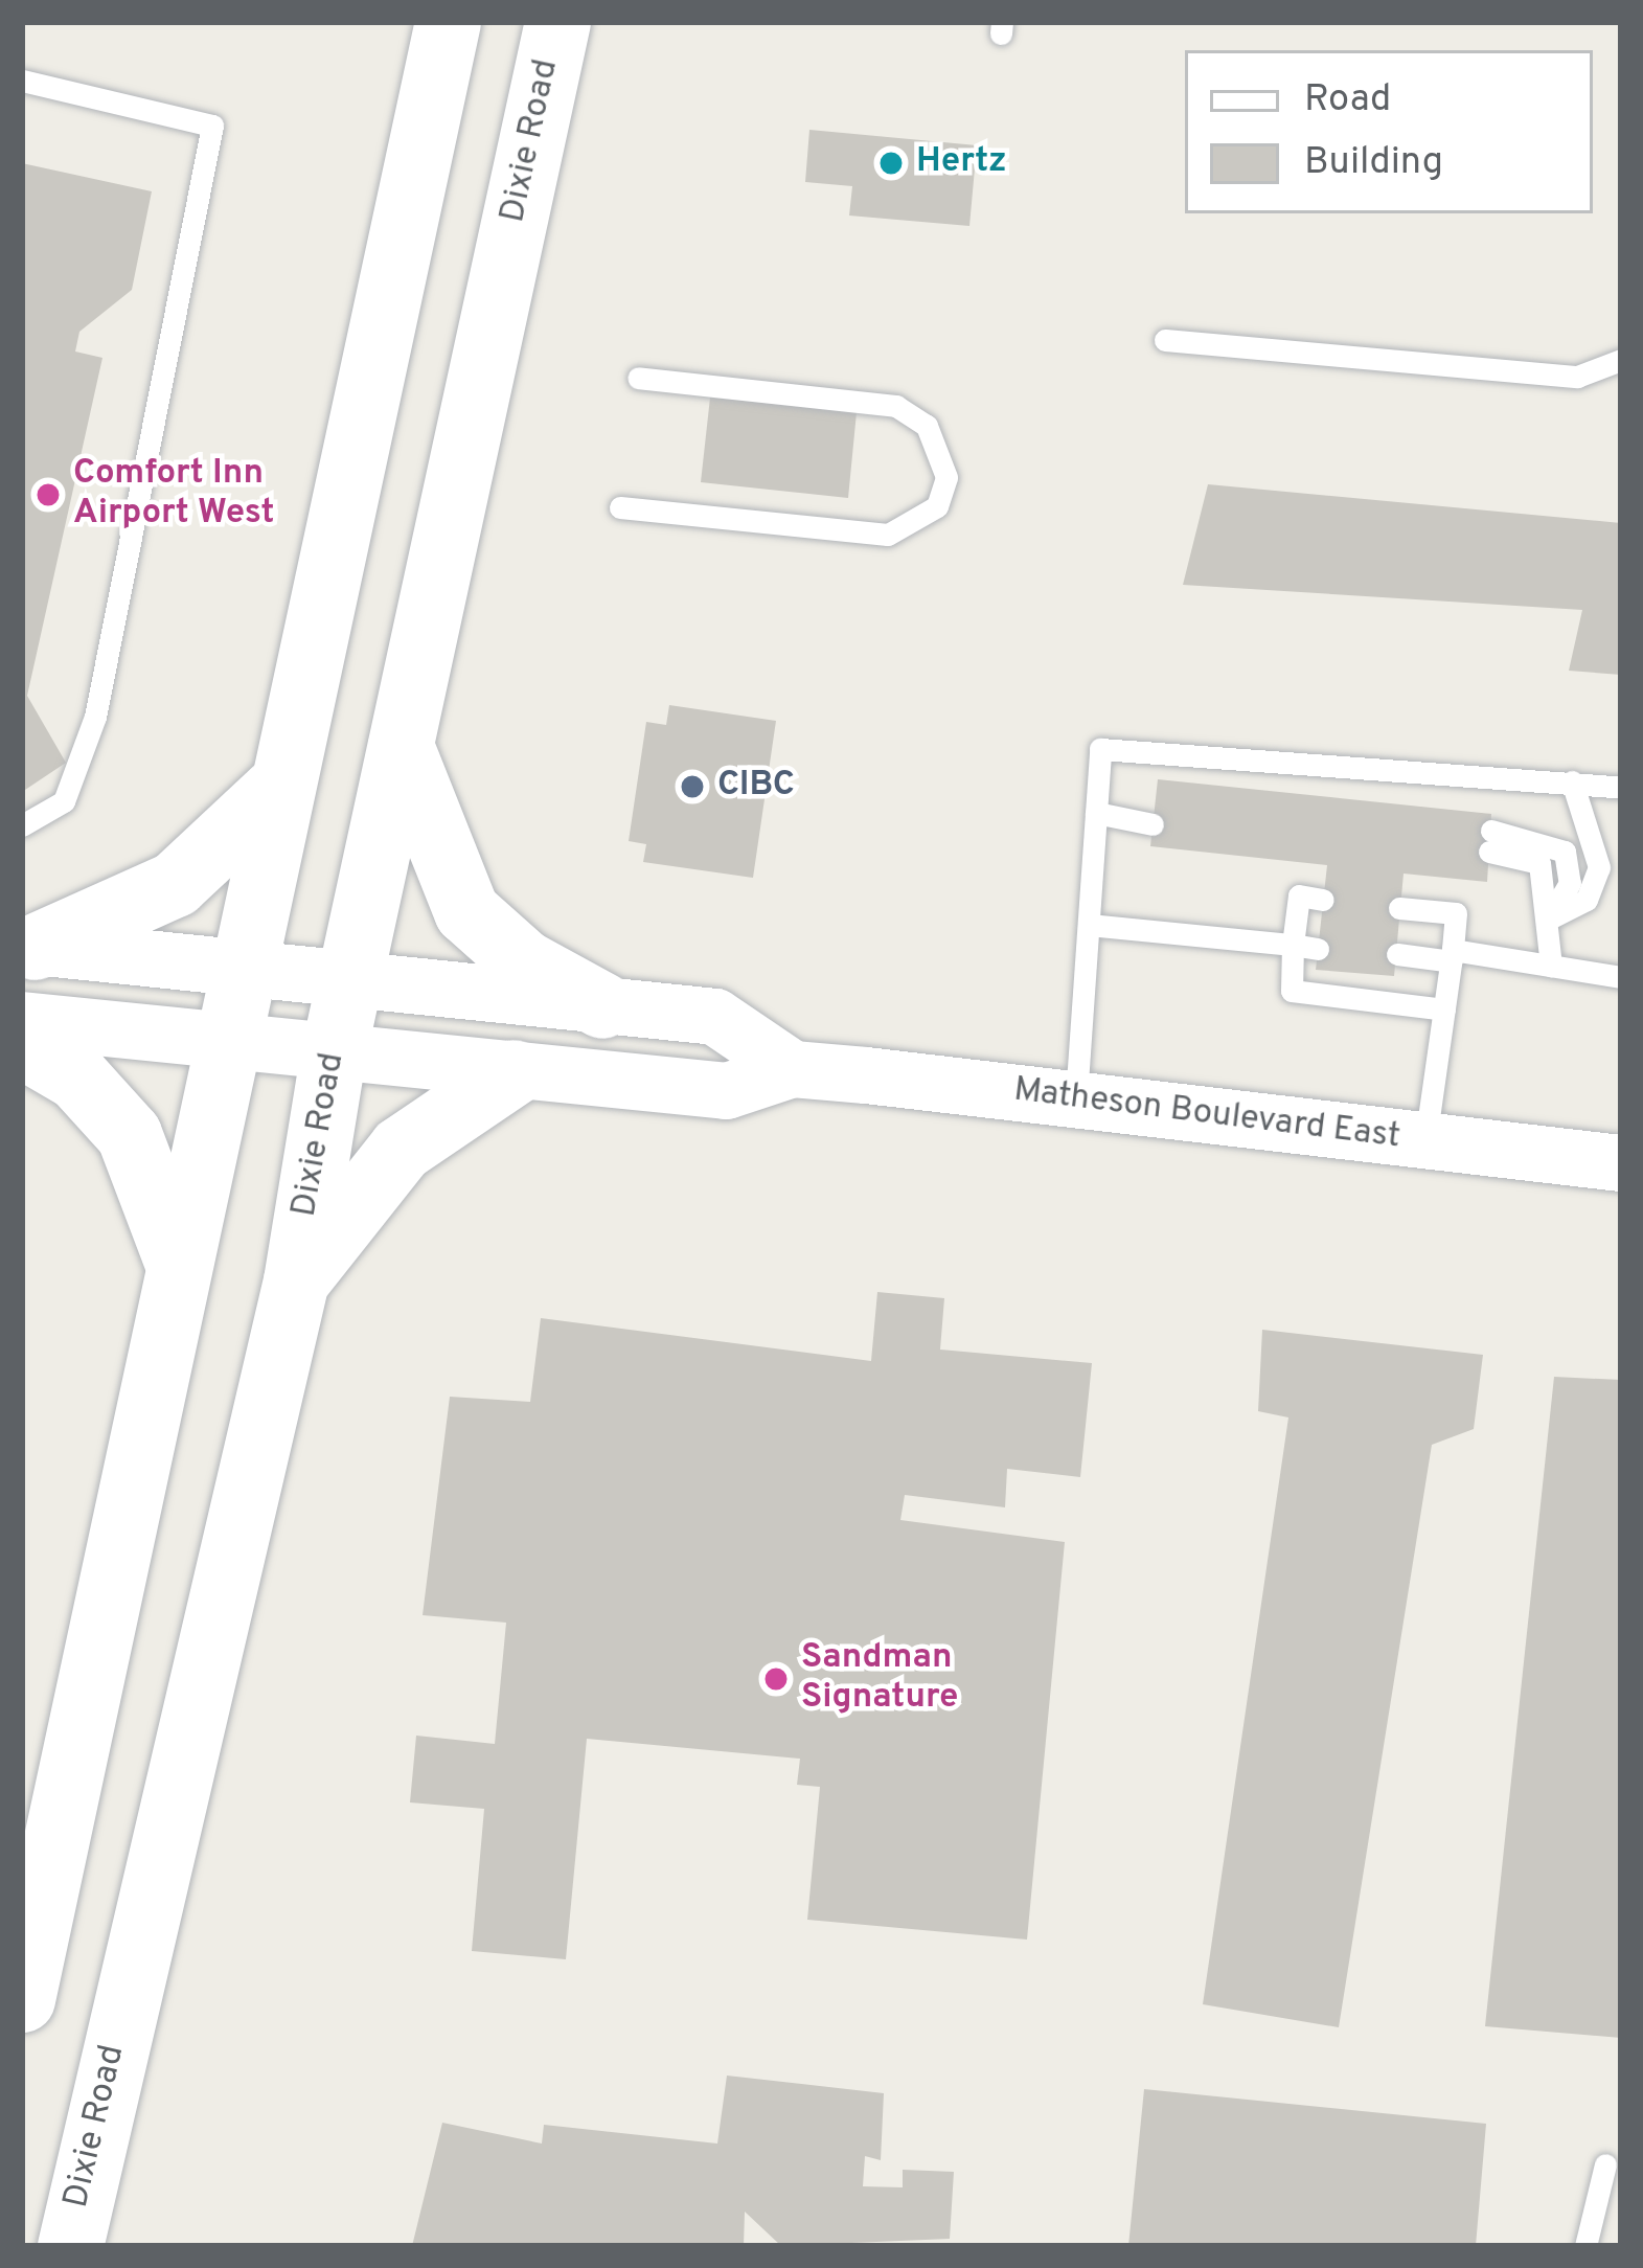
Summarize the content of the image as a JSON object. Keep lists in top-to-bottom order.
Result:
{
  "streets": {
    "main road": ["Dixie Road"],
    "street": ["Matheson Boulevard East"]
  },
  "crossings": [
    ["Dixie Road", "Matheson Boulevard East"]
  ],
  "places": [
    "Hertz",
    "Comfort Inn Airport West",
    "CIBC",
    "Sandman Signature"
  ],
  "legend": ["Road", "Building"]
}
